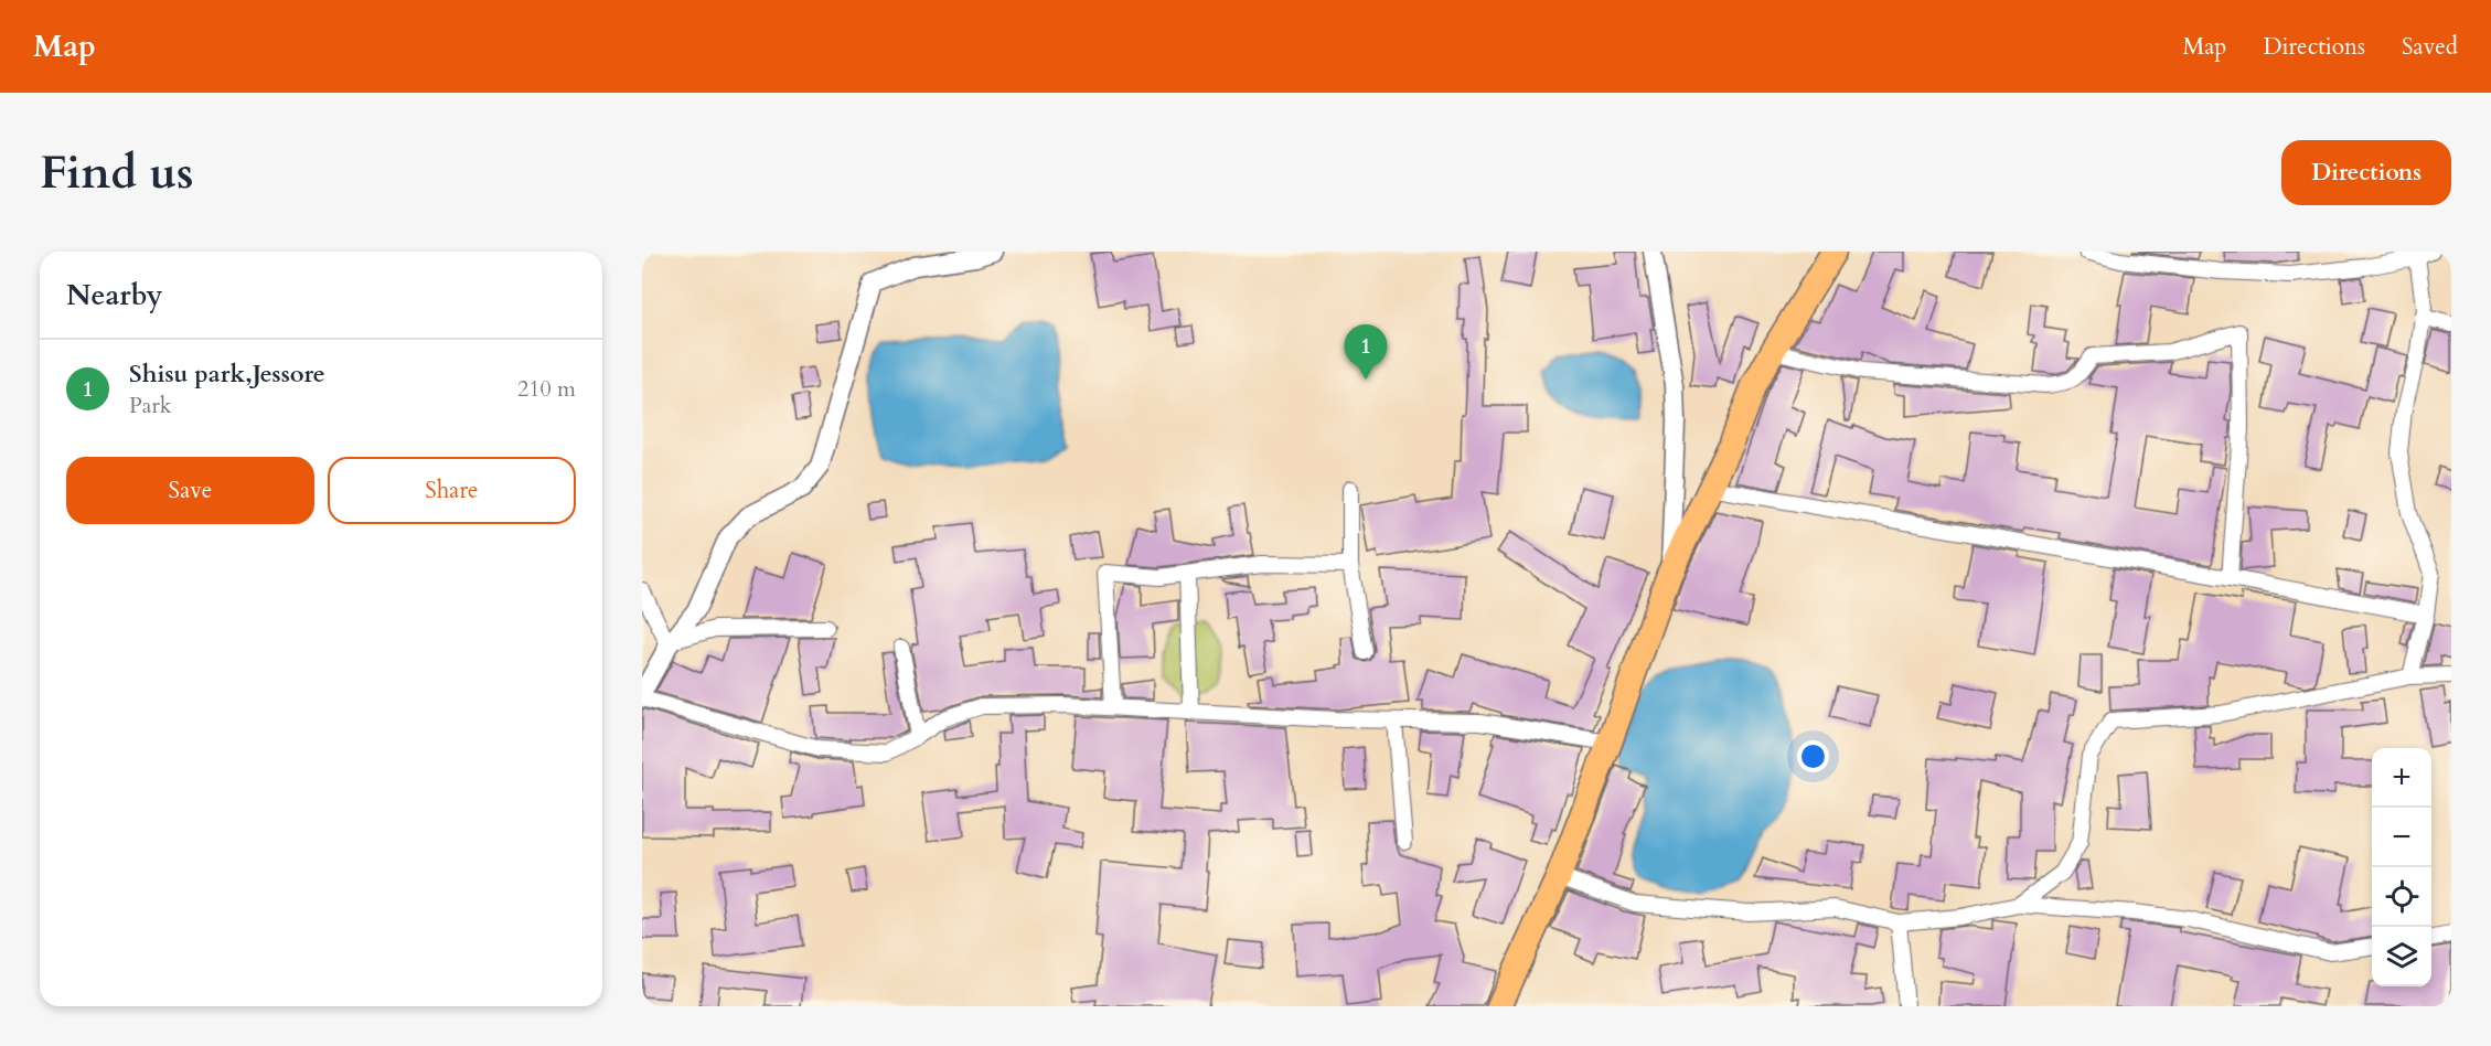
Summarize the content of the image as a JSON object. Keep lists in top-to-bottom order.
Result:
{
  "page": {
    "header": "Map",
    "nav": ["Map", "Directions", "Saved"],
    "buttons": [
      "Directions",
      ["Save", "Share"]
    ],
    "title": "Find us",
    "heading": "Nearby",
    "pins": "1",
    "list": [
      {
        "mark": "1",
        "name": "Shisu park,Jessore",
        "note": "Park",
        "value": "210 m"
      }
    ],
    "map_buttons": ["+", "−"]
  }
}
